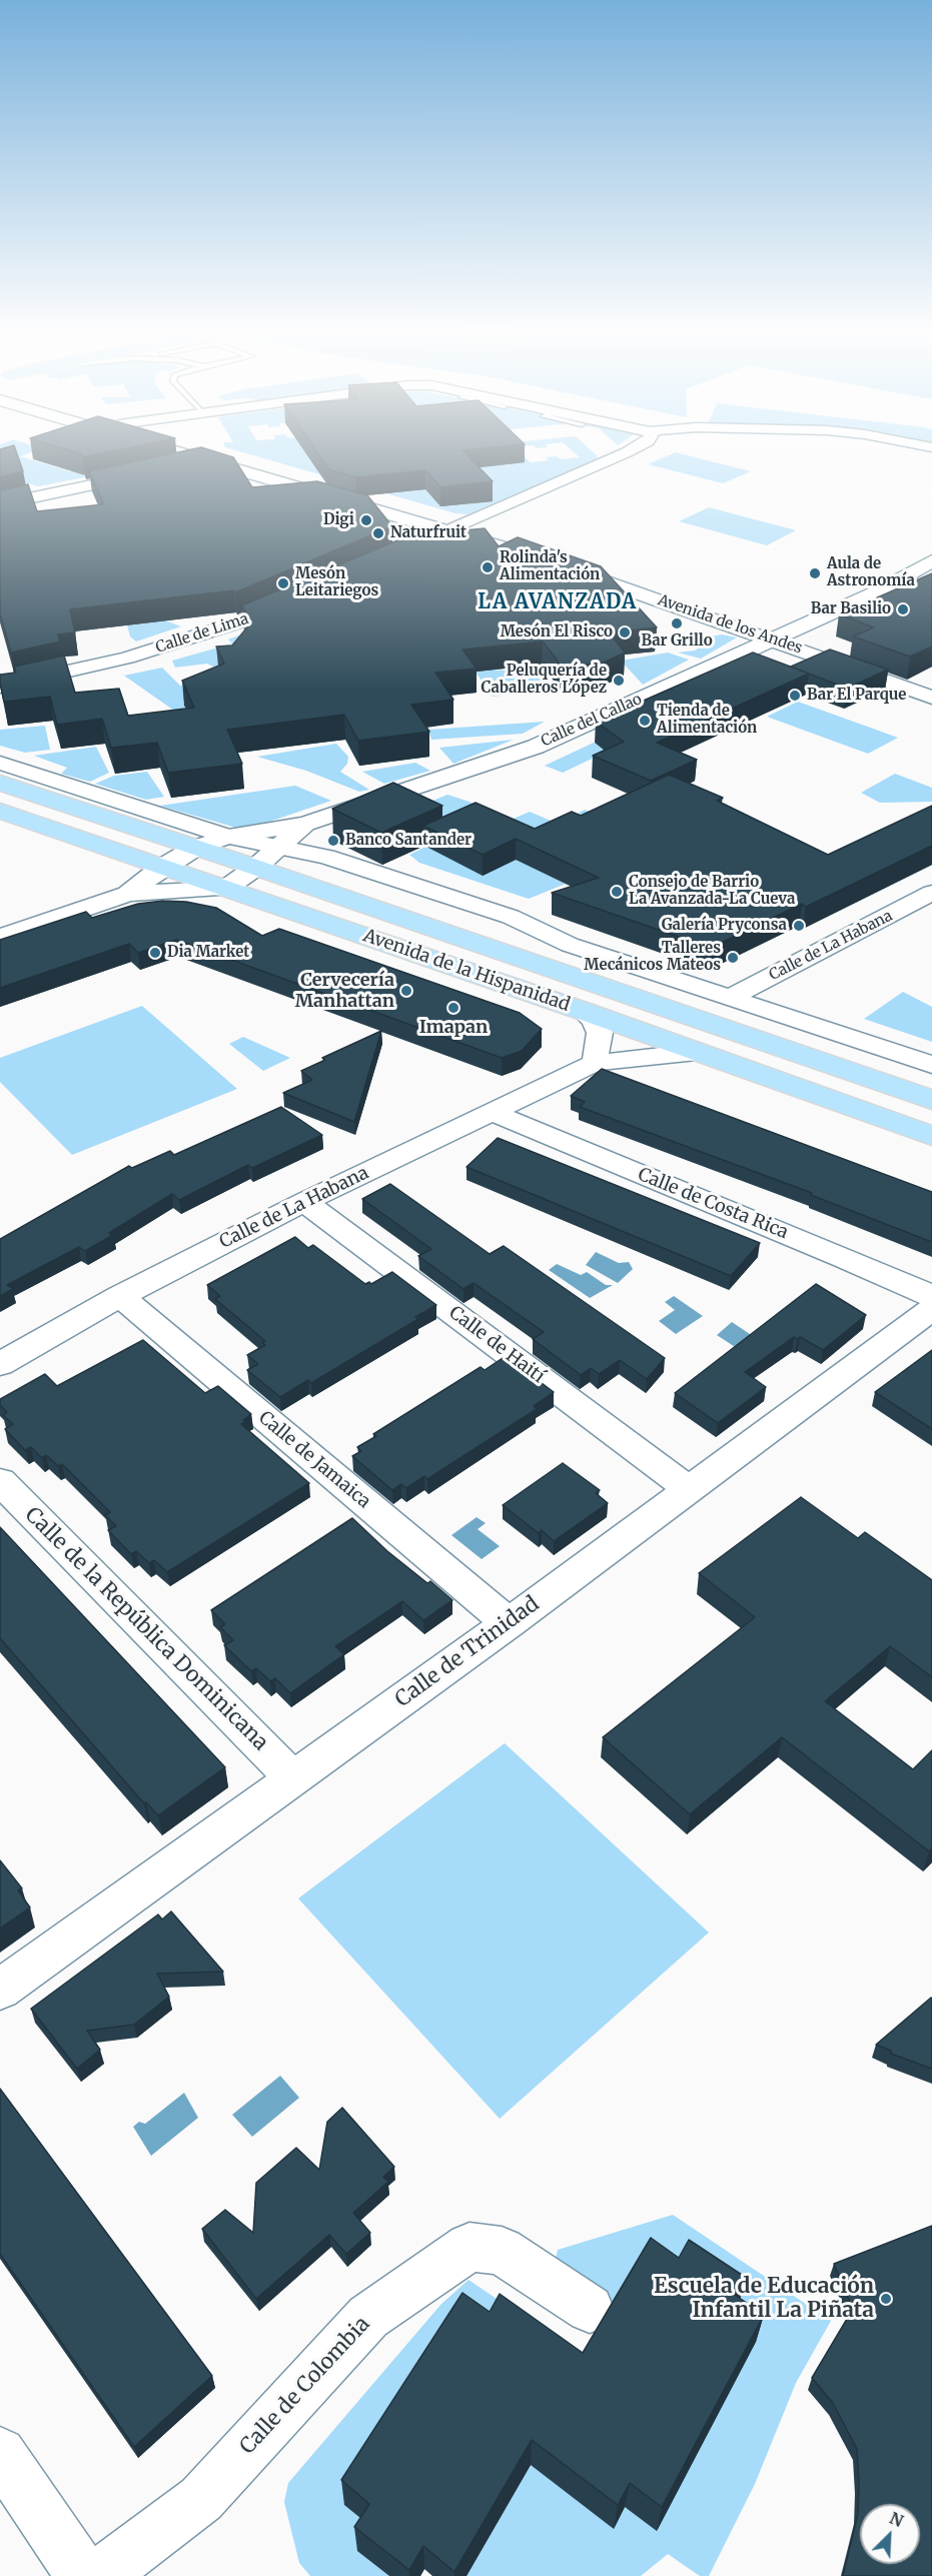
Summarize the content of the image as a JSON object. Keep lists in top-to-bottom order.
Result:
{
  "streets": {
    "main road": ["Avenida de los Andes", "Calle del Callao", "Avenida de la Hispanidad"],
    "street": [
      "Calle de Lima",
      "Calle de La Habana",
      "Calle de Costa Rica",
      "Calle de Haití",
      "Calle de Jamaica",
      "Calle de la República Dominicana",
      "Calle de Trinidad",
      "Calle de Colombia"
    ]
  },
  "crossings": [
    ["Avenida de los Andes", "Calle del Callao"],
    ["Calle del Callao", "Avenida de la Hispanidad"],
    ["Calle de La Habana", "Avenida de la Hispanidad"],
    ["Calle de La Habana", "Calle de Costa Rica"],
    ["Calle de La Habana", "Calle de Haití"],
    ["Calle de La Habana", "Calle de Jamaica"],
    ["Calle de Haití", "Calle de Trinidad"],
    ["Calle de Jamaica", "Calle de Trinidad"],
    ["Calle de la República Dominicana", "Calle de Trinidad"]
  ],
  "districts": ["LA AVANZADA"],
  "places": [
    "Digi",
    "Naturfruit",
    "Rolinda's Alimentación",
    "Aula de Astronomía",
    "Mesón Leitariegos",
    "Bar Basilio",
    "Bar Grillo",
    "Mesón El Risco",
    "Peluquería de Caballeros López",
    "Bar El Parque",
    "Tienda de Alimentación",
    "Banco Santander",
    "Consejo de Barrio La Avanzada-La Cueva",
    "Galería Pryconsa",
    "Dia Market",
    "Talleres Mecánicos Mateos",
    "Cervecería Manhattan",
    "Imapan",
    "Escuela de Educación Infantil La Piñata"
  ],
  "north": "top right"
}
